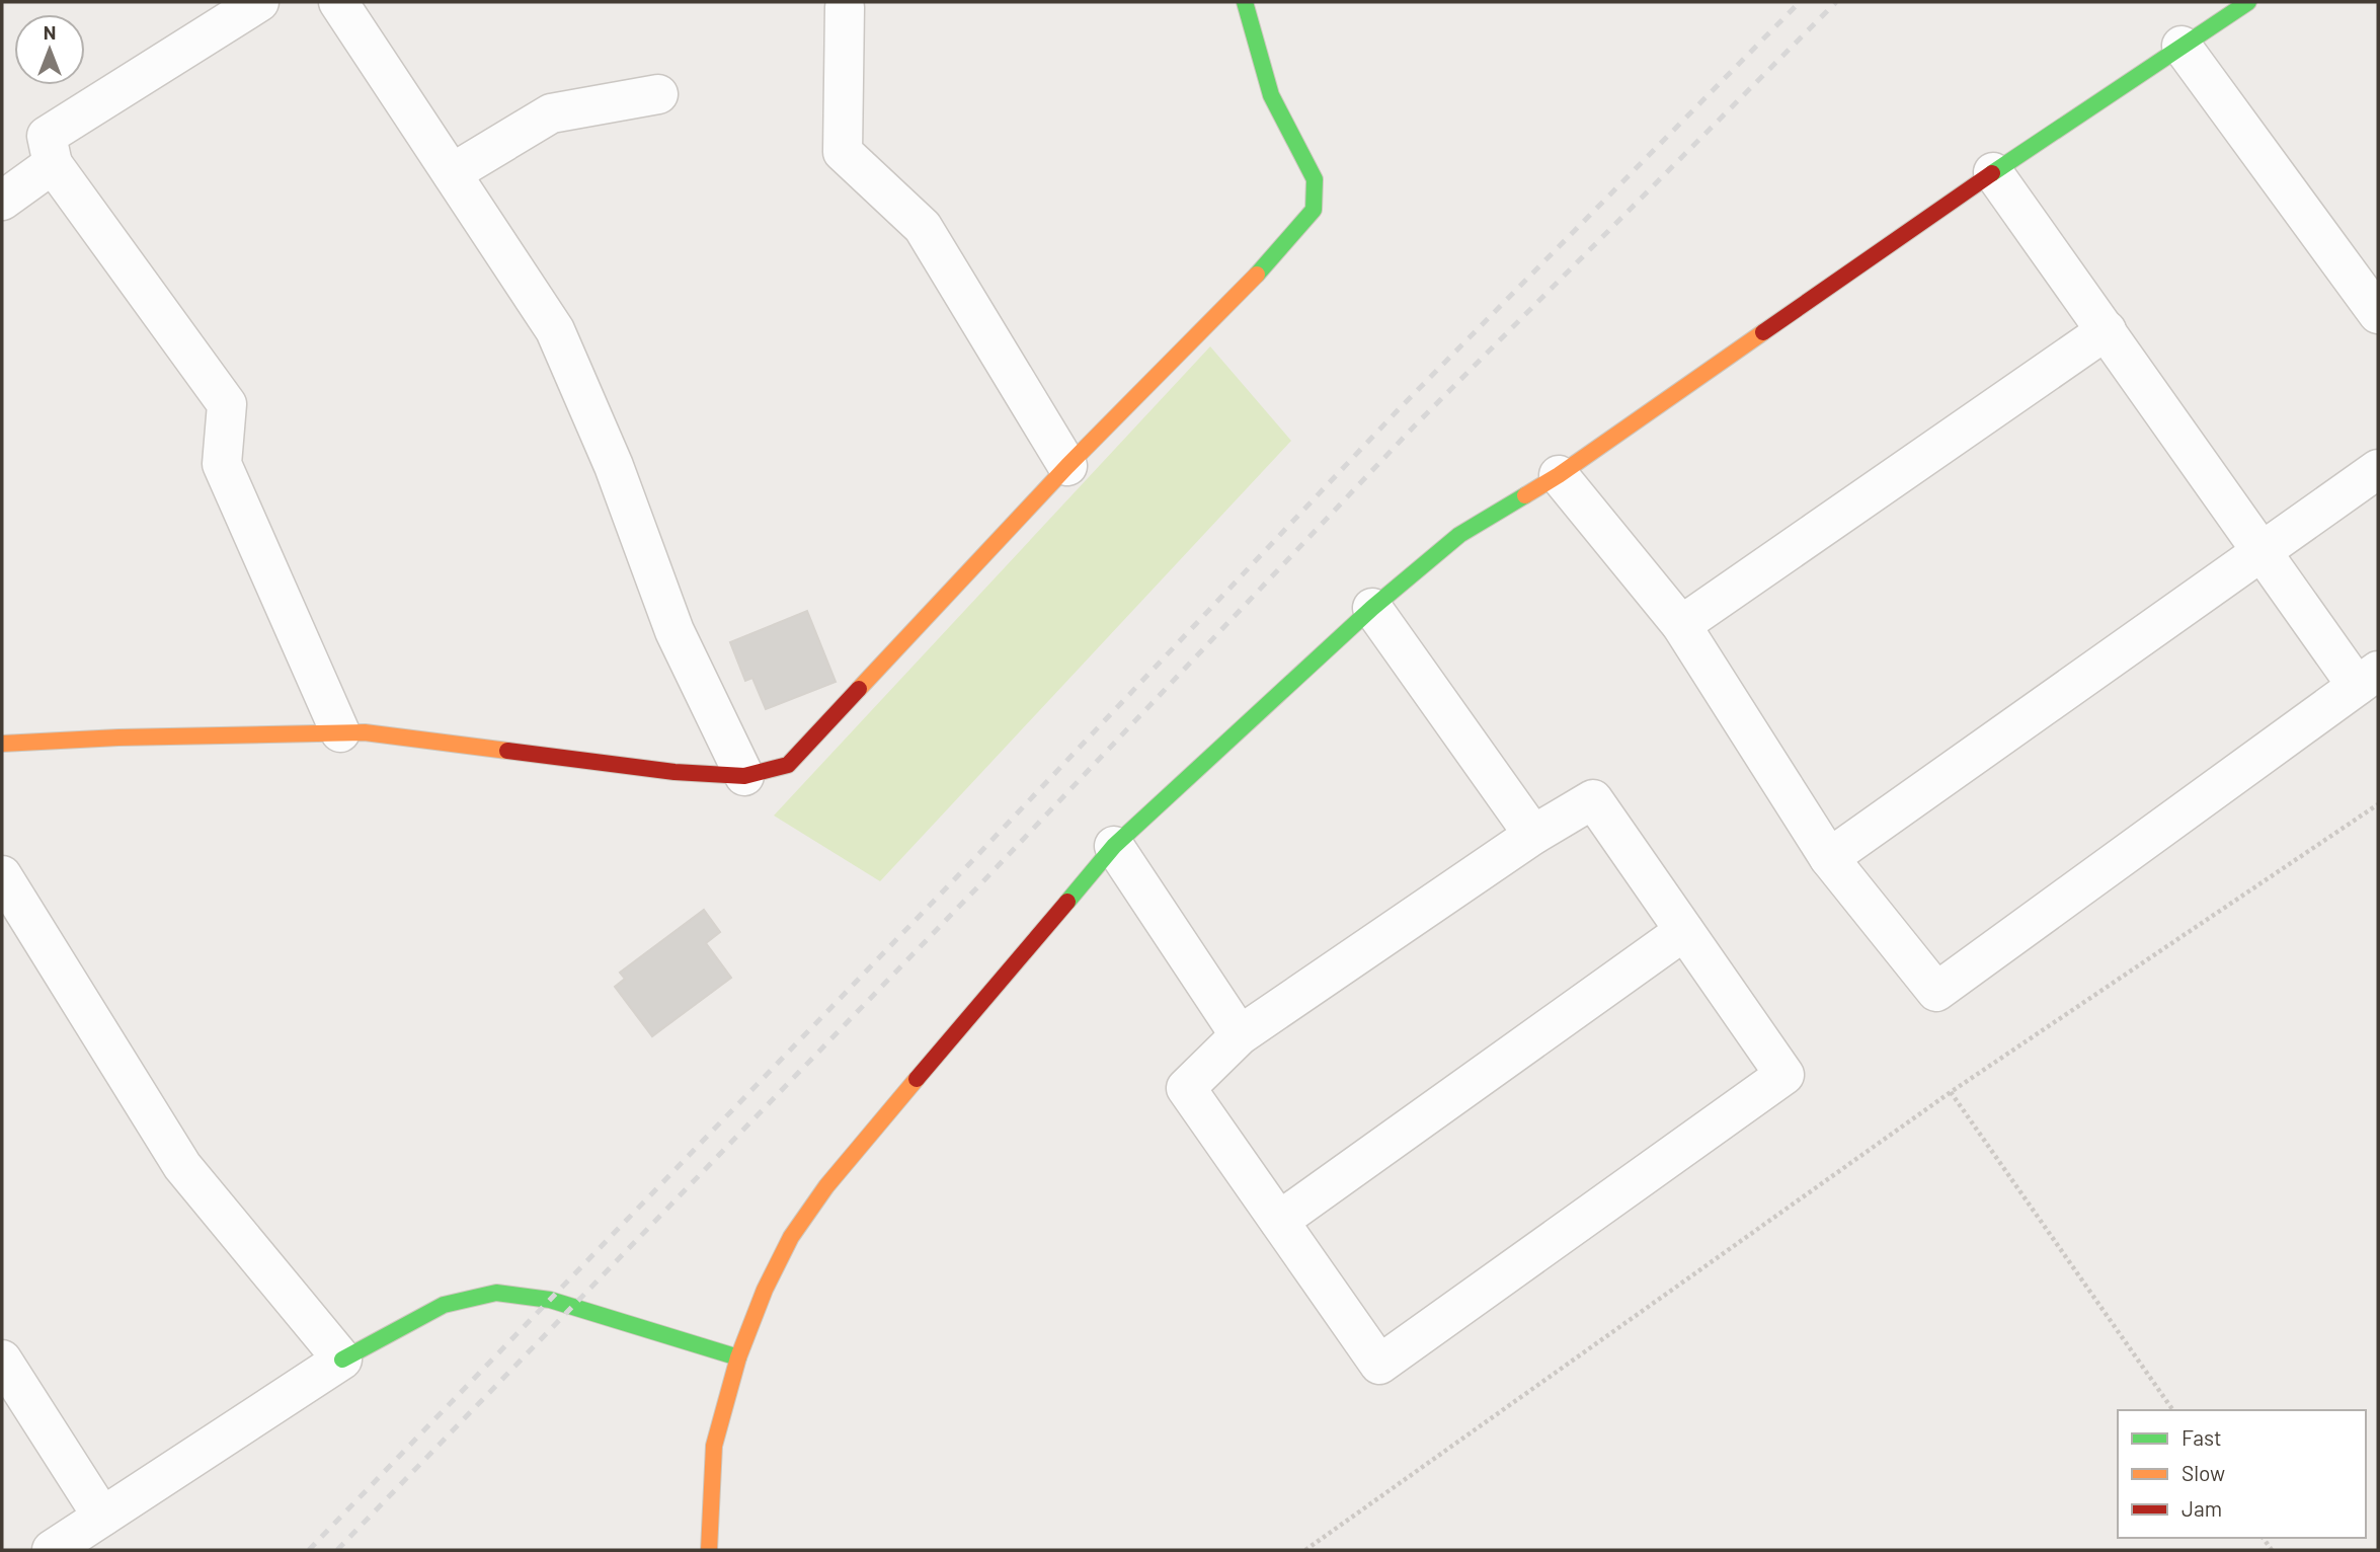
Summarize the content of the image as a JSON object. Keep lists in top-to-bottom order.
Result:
{
  "legend": ["Fast", "Slow", "Jam"],
  "north": "top"
}
